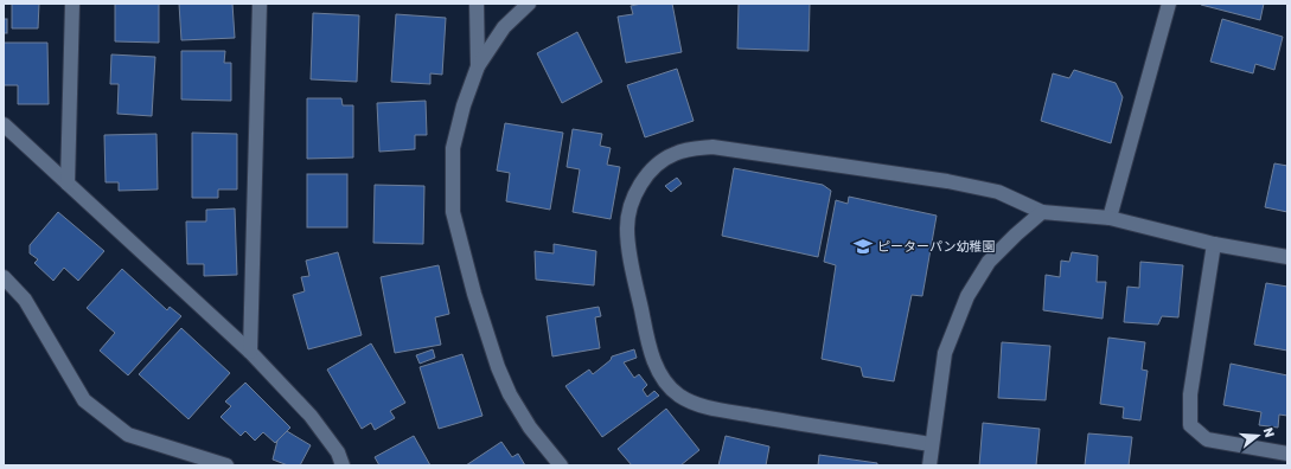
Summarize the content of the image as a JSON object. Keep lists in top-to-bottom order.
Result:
{
  "places": {
    "school or university": ["ピーターパン幼稚園"]
  },
  "north": "right"
}
